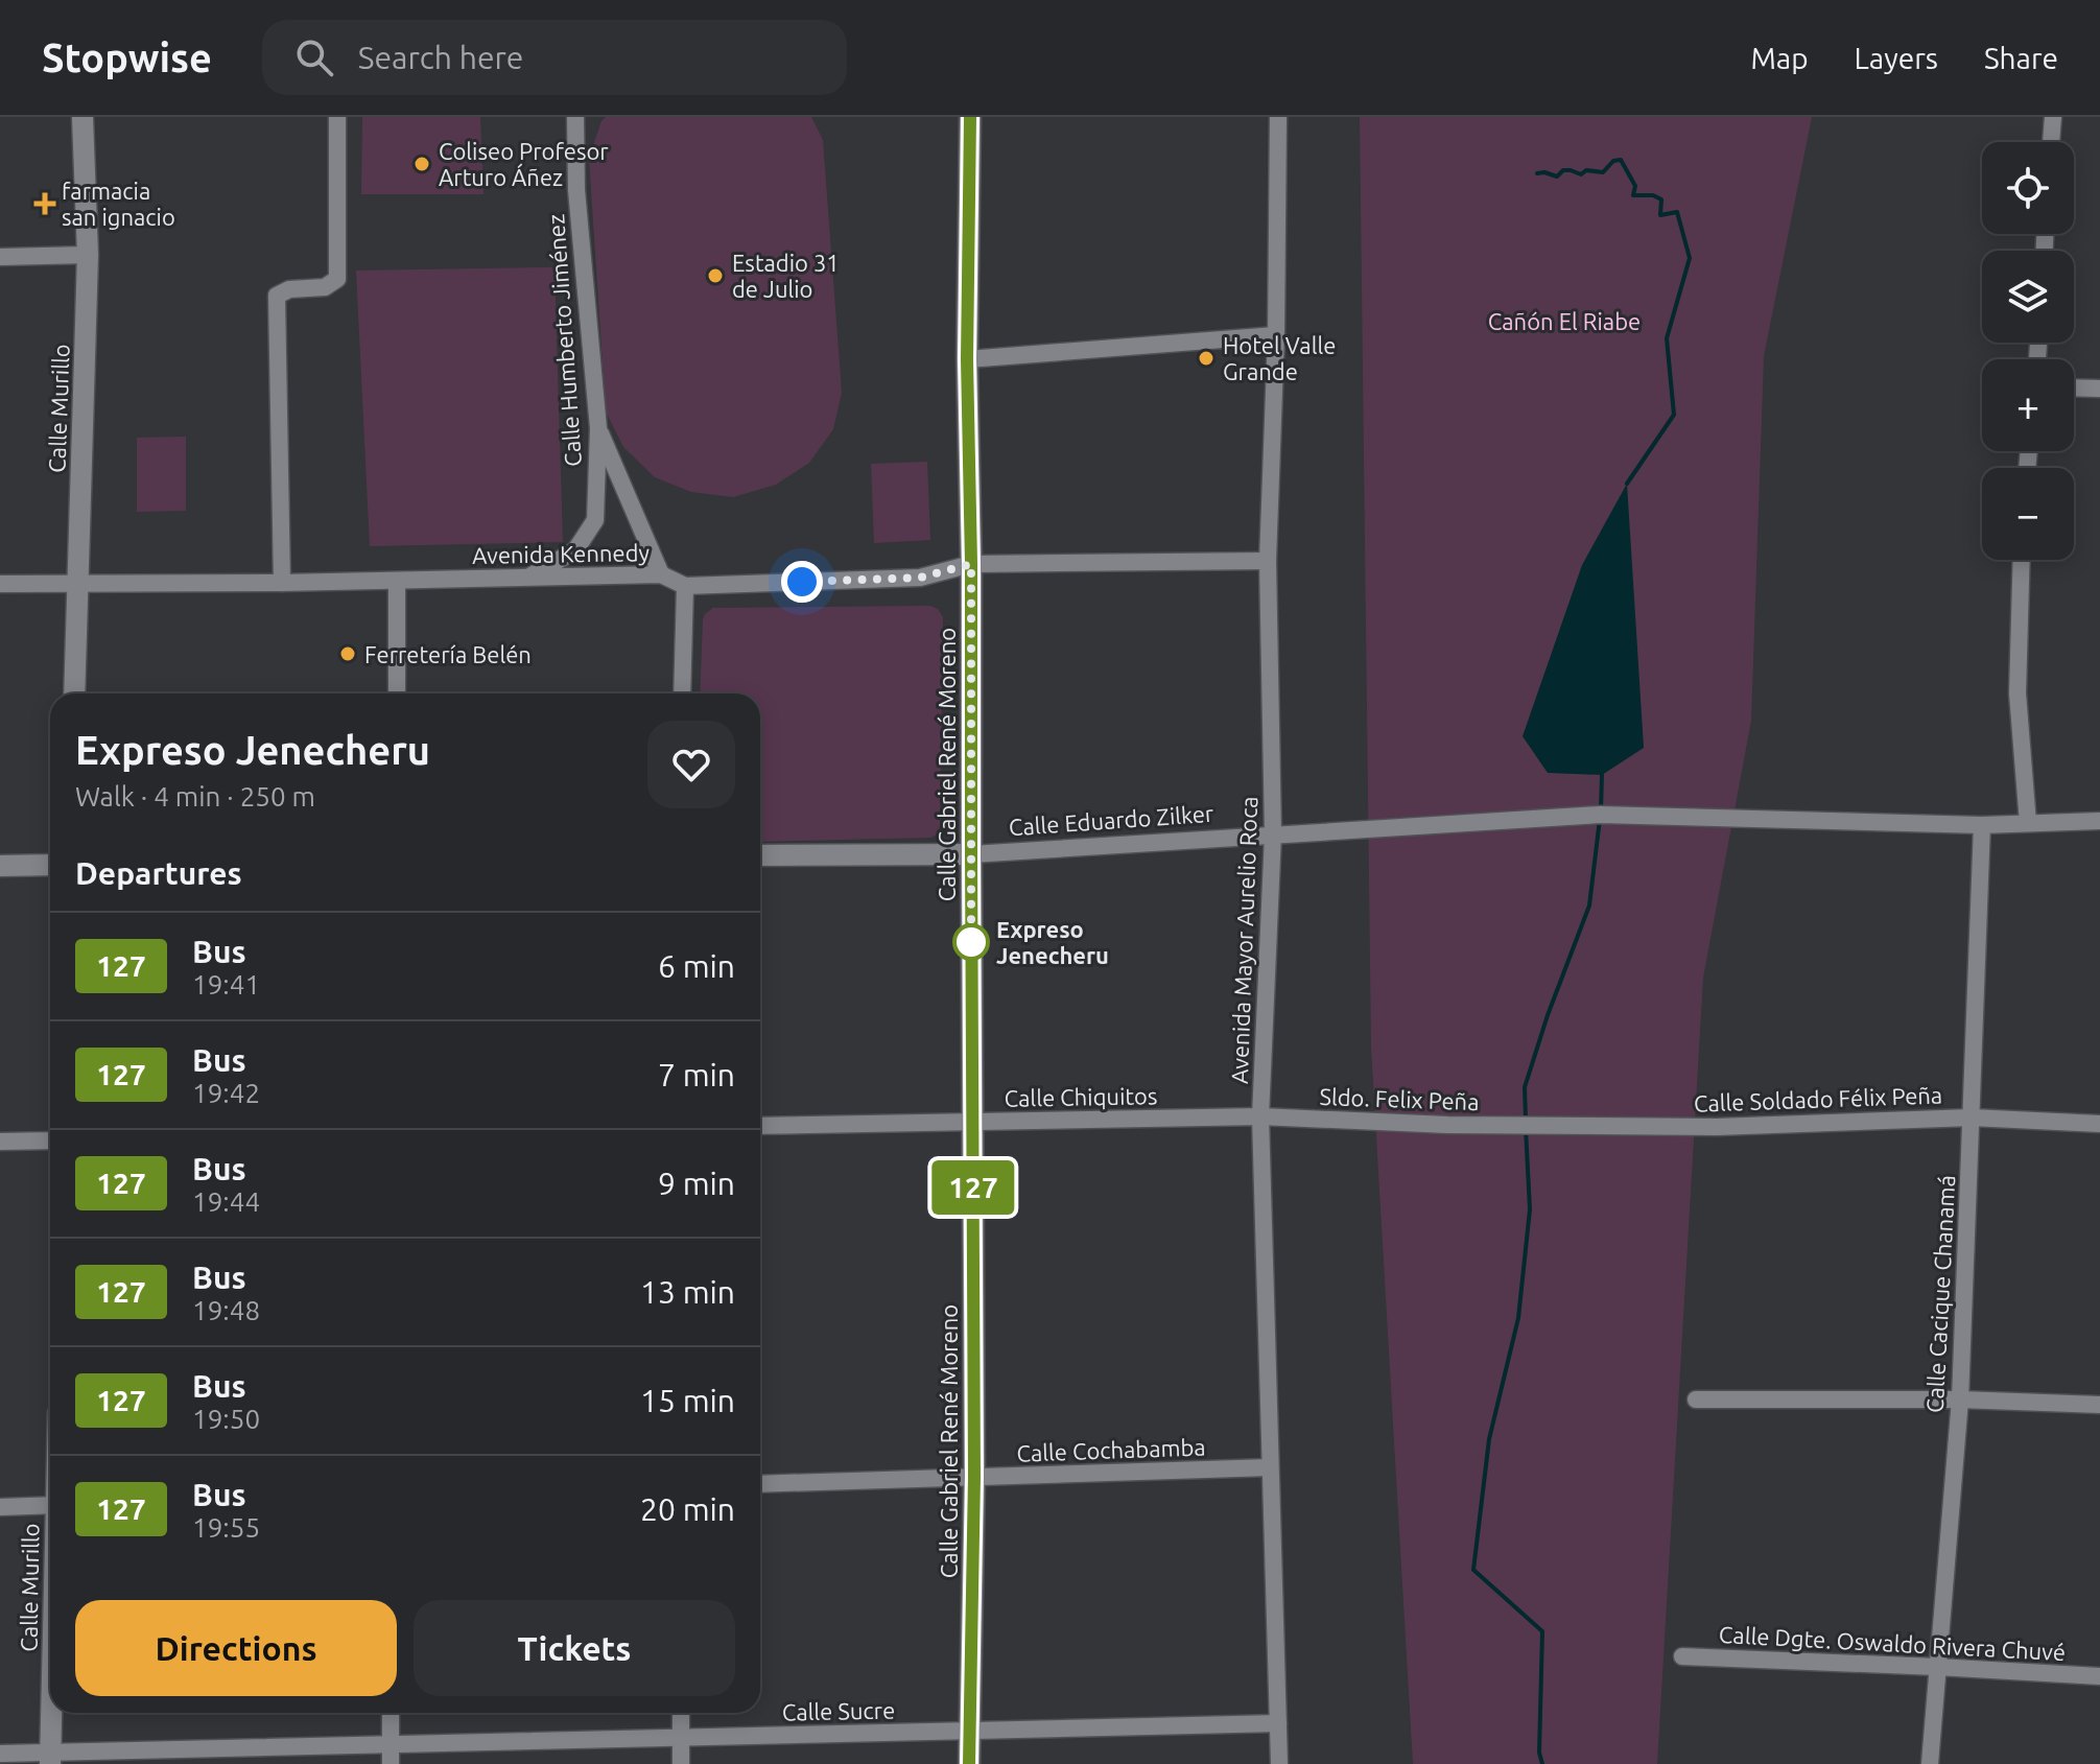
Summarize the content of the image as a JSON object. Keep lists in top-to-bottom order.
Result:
{
  "streets": {
    "street": [
      "Calle Humberto Jiménez",
      "Calle Murillo",
      "Avenida Kennedy",
      "Calle Gabriel René Moreno",
      "Calle Eduardo Zilker",
      "Avenida Mayor Aurelio Roca",
      "Calle Chiquitos",
      "Sldo. Felix Peña",
      "Calle Soldado Félix Peña",
      "Calle Cacique Chanamá",
      "Calle Cochabamba",
      "Calle Dgte. Oswaldo Rivera Chuvé",
      "Calle Sucre"
    ]
  },
  "crossings": [
    ["Calle Humberto Jiménez", "Avenida Kennedy"],
    ["Calle Murillo", "Avenida Kennedy"],
    ["Calle Murillo", "Calle Sucre"],
    ["Avenida Kennedy", "Calle Gabriel René Moreno"],
    ["Avenida Kennedy", "Avenida Mayor Aurelio Roca"],
    ["Calle Gabriel René Moreno", "Calle Eduardo Zilker"],
    ["Calle Gabriel René Moreno", "Calle Chiquitos"],
    ["Calle Gabriel René Moreno", "Calle Cochabamba"],
    ["Calle Gabriel René Moreno", "Calle Sucre"],
    ["Calle Eduardo Zilker", "Avenida Mayor Aurelio Roca"],
    ["Calle Eduardo Zilker", "Calle Cacique Chanamá"],
    ["Avenida Mayor Aurelio Roca", "Calle Chiquitos"],
    ["Avenida Mayor Aurelio Roca", "Sldo. Felix Peña"],
    ["Avenida Mayor Aurelio Roca", "Calle Cochabamba"],
    ["Avenida Mayor Aurelio Roca", "Calle Sucre"],
    ["Calle Chiquitos", "Sldo. Felix Peña"],
    ["Sldo. Felix Peña", "Calle Soldado Félix Peña"],
    ["Calle Soldado Félix Peña", "Calle Cacique Chanamá"],
    ["Calle Cacique Chanamá", "Calle Dgte. Oswaldo Rivera Chuvé"]
  ],
  "parks": ["Cañón El Riabe"],
  "places": {
    "other": [
      "Coliseo Profesor Arturo Áñez",
      "Estadio 31 de Julio",
      "Hotel Valle Grande",
      "Ferretería Belén",
      "Expreso Jenecheru"
    ],
    "health": ["farmacia san ignacio"]
  },
  "lines": ["bus line 127"],
  "page": {
    "header": "Stopwise",
    "search": "Search here",
    "nav": ["Map", "Layers", "Share"],
    "on_map": "127",
    "map_buttons": ["+", "−"],
    "heading": [
      ["Expreso Jenecheru", "Walk · 4 min · 250 m"],
      "Departures"
    ],
    "list": [
      {
        "mark": "127",
        "name": "Bus",
        "note": "19:41",
        "value": "6 min"
      },
      {
        "mark": "127",
        "name": "Bus",
        "note": "19:42",
        "value": "7 min"
      },
      {
        "mark": "127",
        "name": "Bus",
        "note": "19:44",
        "value": "9 min"
      },
      {
        "mark": "127",
        "name": "Bus",
        "note": "19:48",
        "value": "13 min"
      },
      {
        "mark": "127",
        "name": "Bus",
        "note": "19:50",
        "value": "15 min"
      },
      {
        "mark": "127",
        "name": "Bus",
        "note": "19:55",
        "value": "20 min"
      }
    ],
    "buttons": ["Directions", "Tickets"]
  }
}
